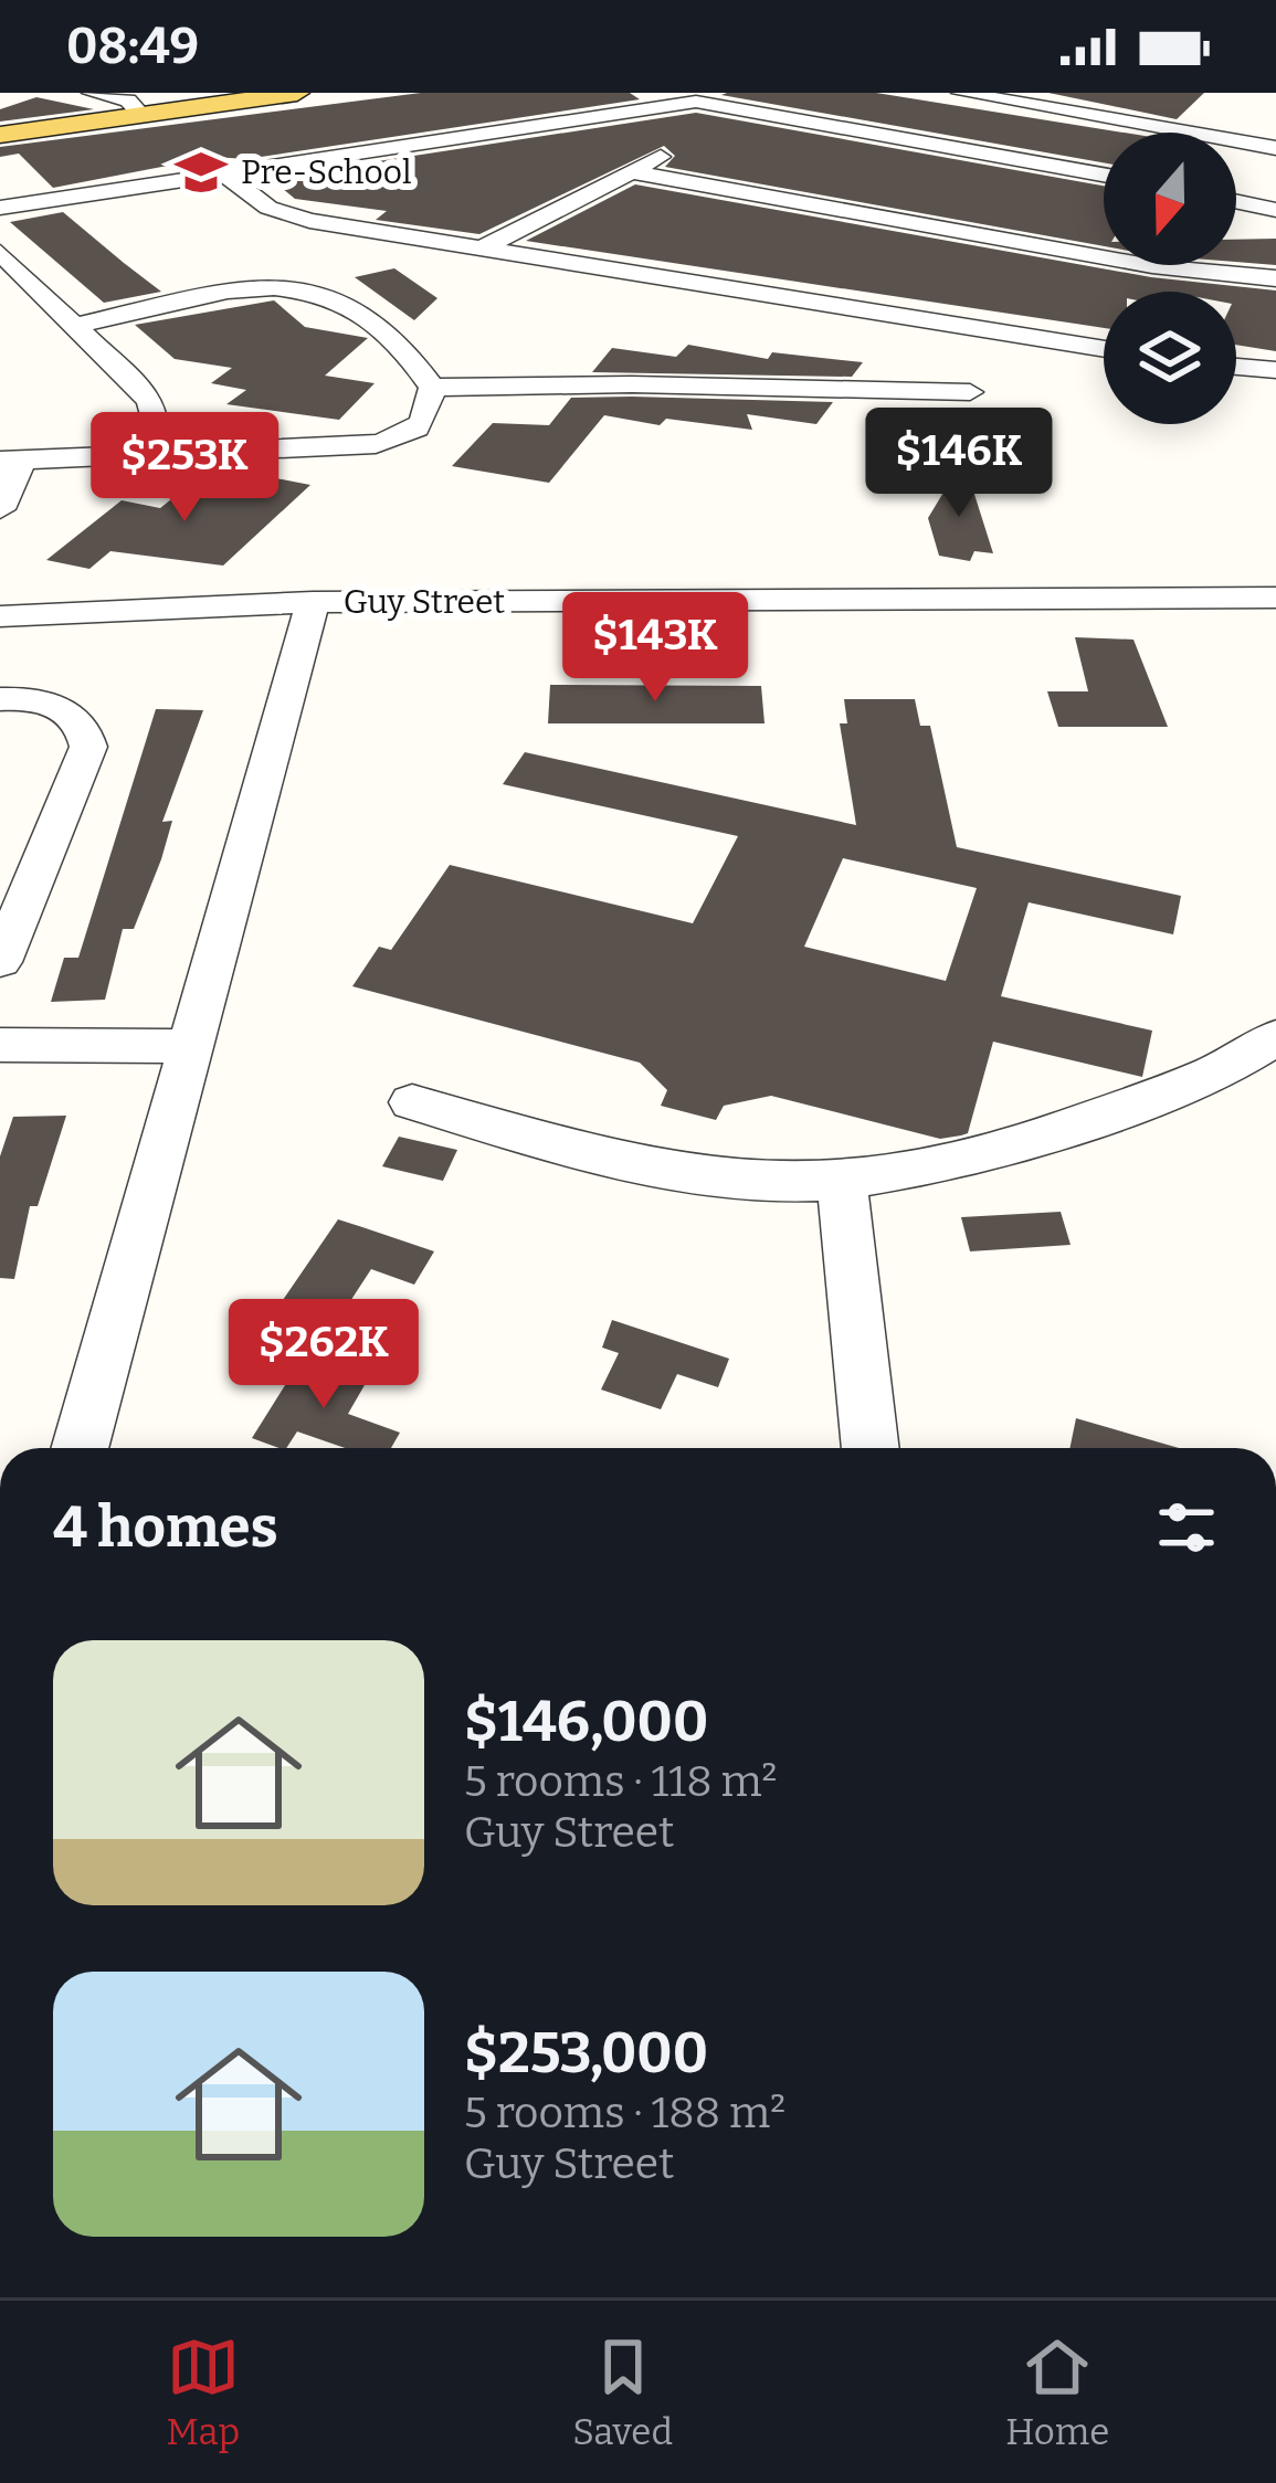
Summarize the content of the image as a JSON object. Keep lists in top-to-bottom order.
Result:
{
  "streets": {
    "street": ["Guy Street"]
  },
  "places": {
    "school or university": ["Pre-School"]
  },
  "north": "bottom",
  "page": {
    "status": "08:49",
    "price": [
      "$146K",
      "$253K",
      "$143K",
      "$262K"
    ],
    "heading": "4 homes",
    "list": [
      {
        "name": "$146,000",
        "note": "5 rooms · 118 m² · Guy Street"
      },
      {
        "name": "$253,000",
        "note": "5 rooms · 188 m² · Guy Street"
      }
    ],
    "tabs": ["Map", "Saved", "Home"]
  }
}
